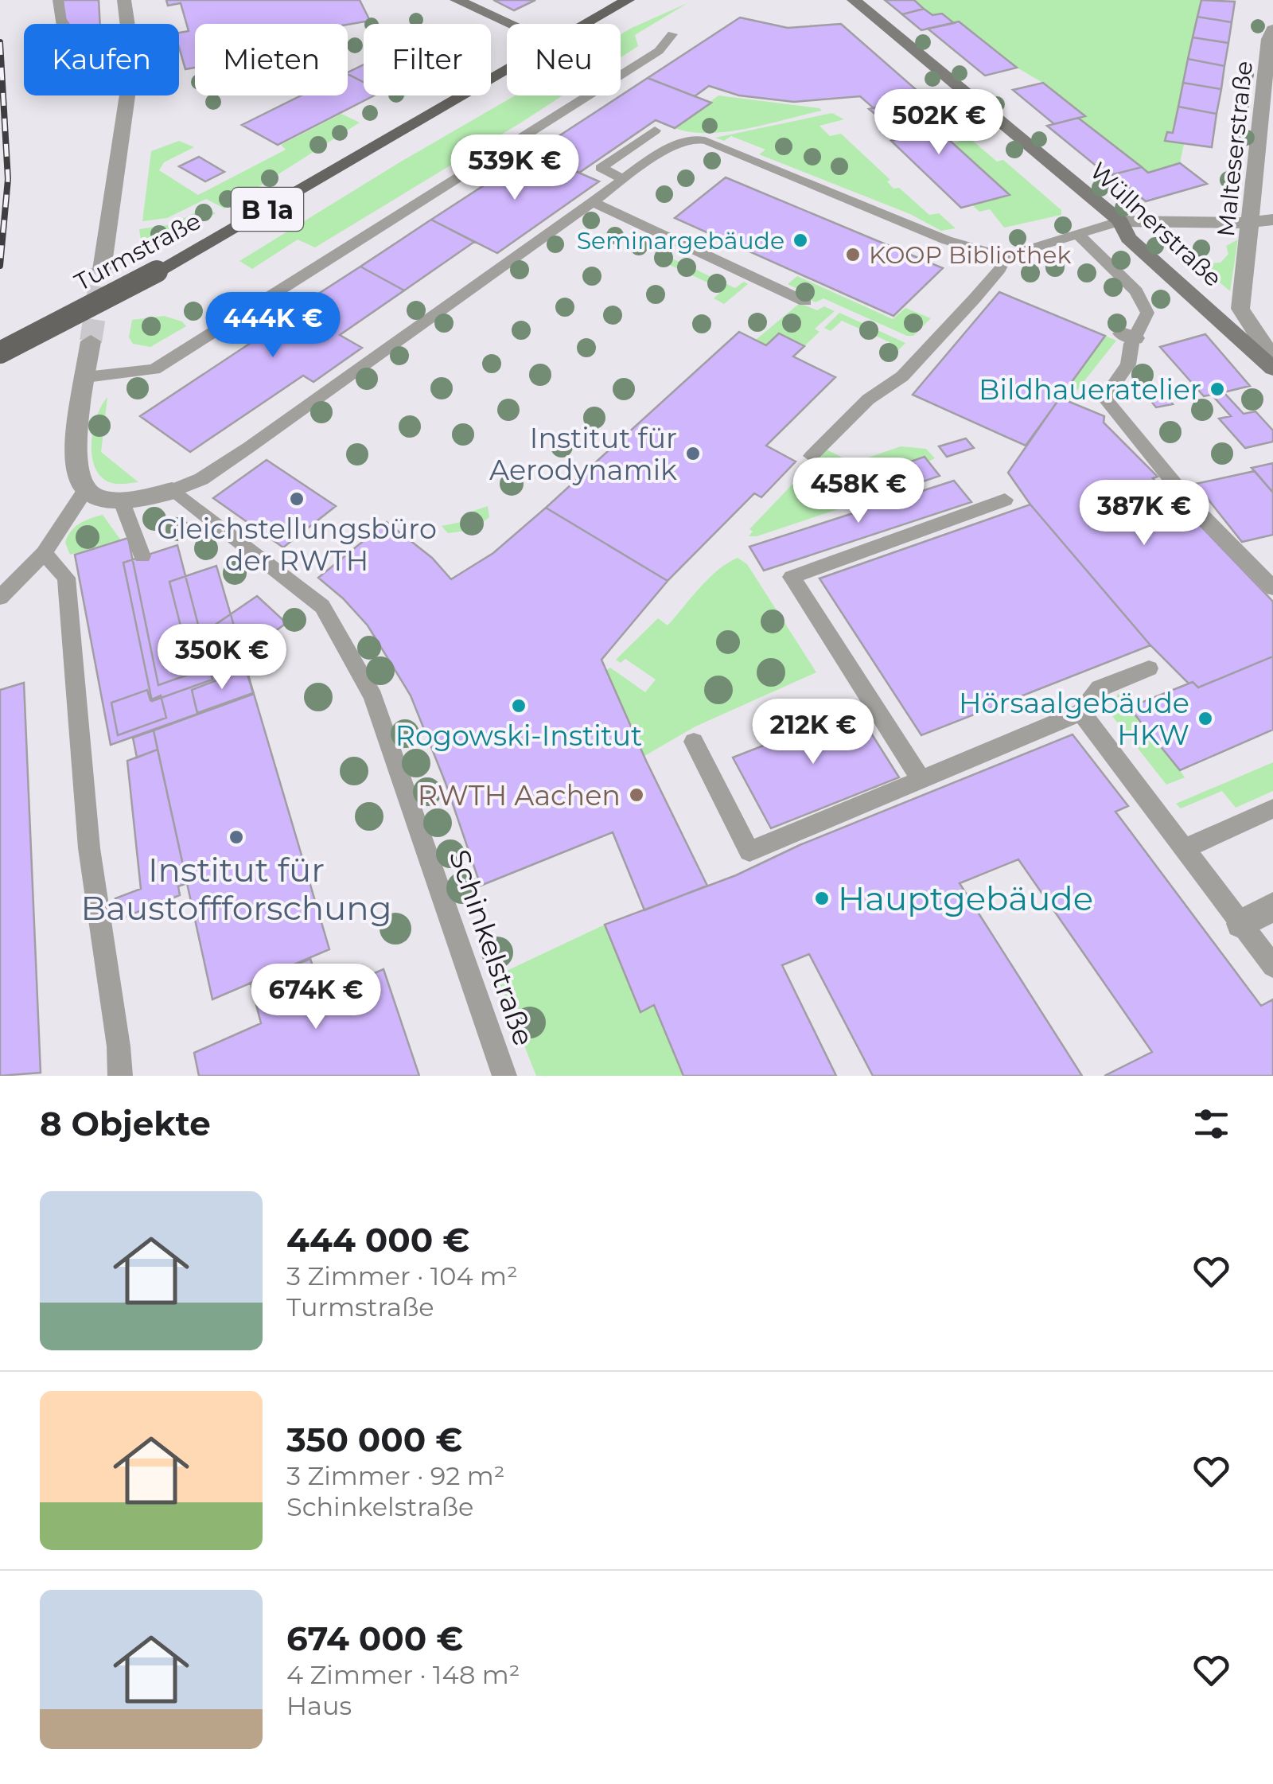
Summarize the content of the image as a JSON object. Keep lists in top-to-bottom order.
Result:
{
  "streets": {
    "main road": ["B 1a", "Turmstraße"],
    "street": ["Malteserstraße", "Wüllnerstraße"],
    "lane": ["Schinkelstraße"]
  },
  "places": [
    "Seminargebäude",
    "KOOP Bibliothek",
    "Bildhaueratelier",
    "Institut für Aerodynamik",
    "Gleichstellungsbüro der RWTH",
    "Rogowski-Institut",
    "Hörsaalgebäude HKW",
    "RWTH Aachen",
    "Institut für Baustoffforschung",
    "Hauptgebäude"
  ],
  "page": {
    "chip": [
      "Kaufen",
      "Mieten",
      "Filter",
      "Neu"
    ],
    "price": [
      "502K €",
      "539K €",
      "444K €",
      "458K €",
      "387K €",
      "350K €",
      "212K €",
      "674K €"
    ],
    "heading": "8 Objekte",
    "list": [
      {
        "name": "444 000 €",
        "note": "3 Zimmer · 104 m² · Turmstraße"
      },
      {
        "name": "350 000 €",
        "note": "3 Zimmer · 92 m² · Schinkelstraße"
      },
      {
        "name": "674 000 €",
        "note": "4 Zimmer · 148 m² · Haus"
      }
    ]
  }
}
